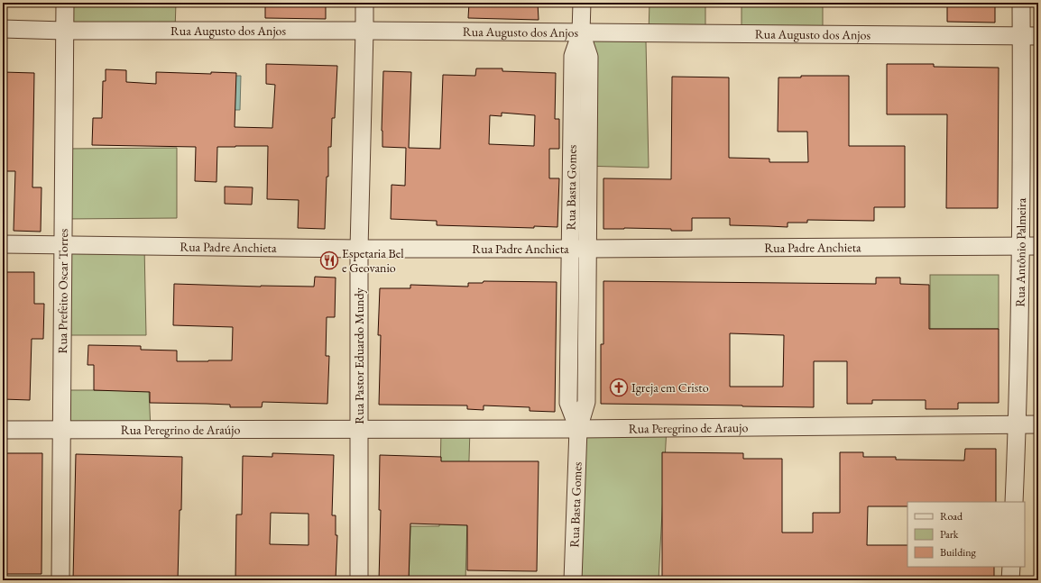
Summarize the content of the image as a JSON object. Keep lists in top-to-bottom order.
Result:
{
  "streets": {
    "street": [
      "Rua Augusto dos Anjos",
      "Rua Basta Gomes",
      "Rua Padre Anchieta",
      "Rua Antônio Palmeira",
      "Rua Prefeito Oscar Torres",
      "Rua Pastor Eduardo Mundy",
      "Rua Peregrino de Araujo",
      "Rua Peregrino de Araújo"
    ]
  },
  "crossings": [
    ["Rua Augusto dos Anjos", "Rua Basta Gomes"],
    ["Rua Augusto dos Anjos", "Rua Antônio Palmeira"],
    ["Rua Augusto dos Anjos", "Rua Prefeito Oscar Torres"],
    ["Rua Augusto dos Anjos", "Rua Pastor Eduardo Mundy"],
    ["Rua Basta Gomes", "Rua Padre Anchieta"],
    ["Rua Basta Gomes", "Rua Peregrino de Araujo"],
    ["Rua Padre Anchieta", "Rua Antônio Palmeira"],
    ["Rua Padre Anchieta", "Rua Prefeito Oscar Torres"],
    ["Rua Padre Anchieta", "Rua Pastor Eduardo Mundy"],
    ["Rua Antônio Palmeira", "Rua Peregrino de Araujo"],
    ["Rua Prefeito Oscar Torres", "Rua Peregrino de Araújo"],
    ["Rua Pastor Eduardo Mundy", "Rua Peregrino de Araujo"],
    ["Rua Pastor Eduardo Mundy", "Rua Peregrino de Araújo"],
    ["Rua Peregrino de Araujo", "Rua Peregrino de Araújo"]
  ],
  "places": {
    "restaurant": ["Espetaria Bel e Geovanio"],
    "church": ["Igreja em Cristo"]
  },
  "legend": ["Road", "Park", "Building"]
}
